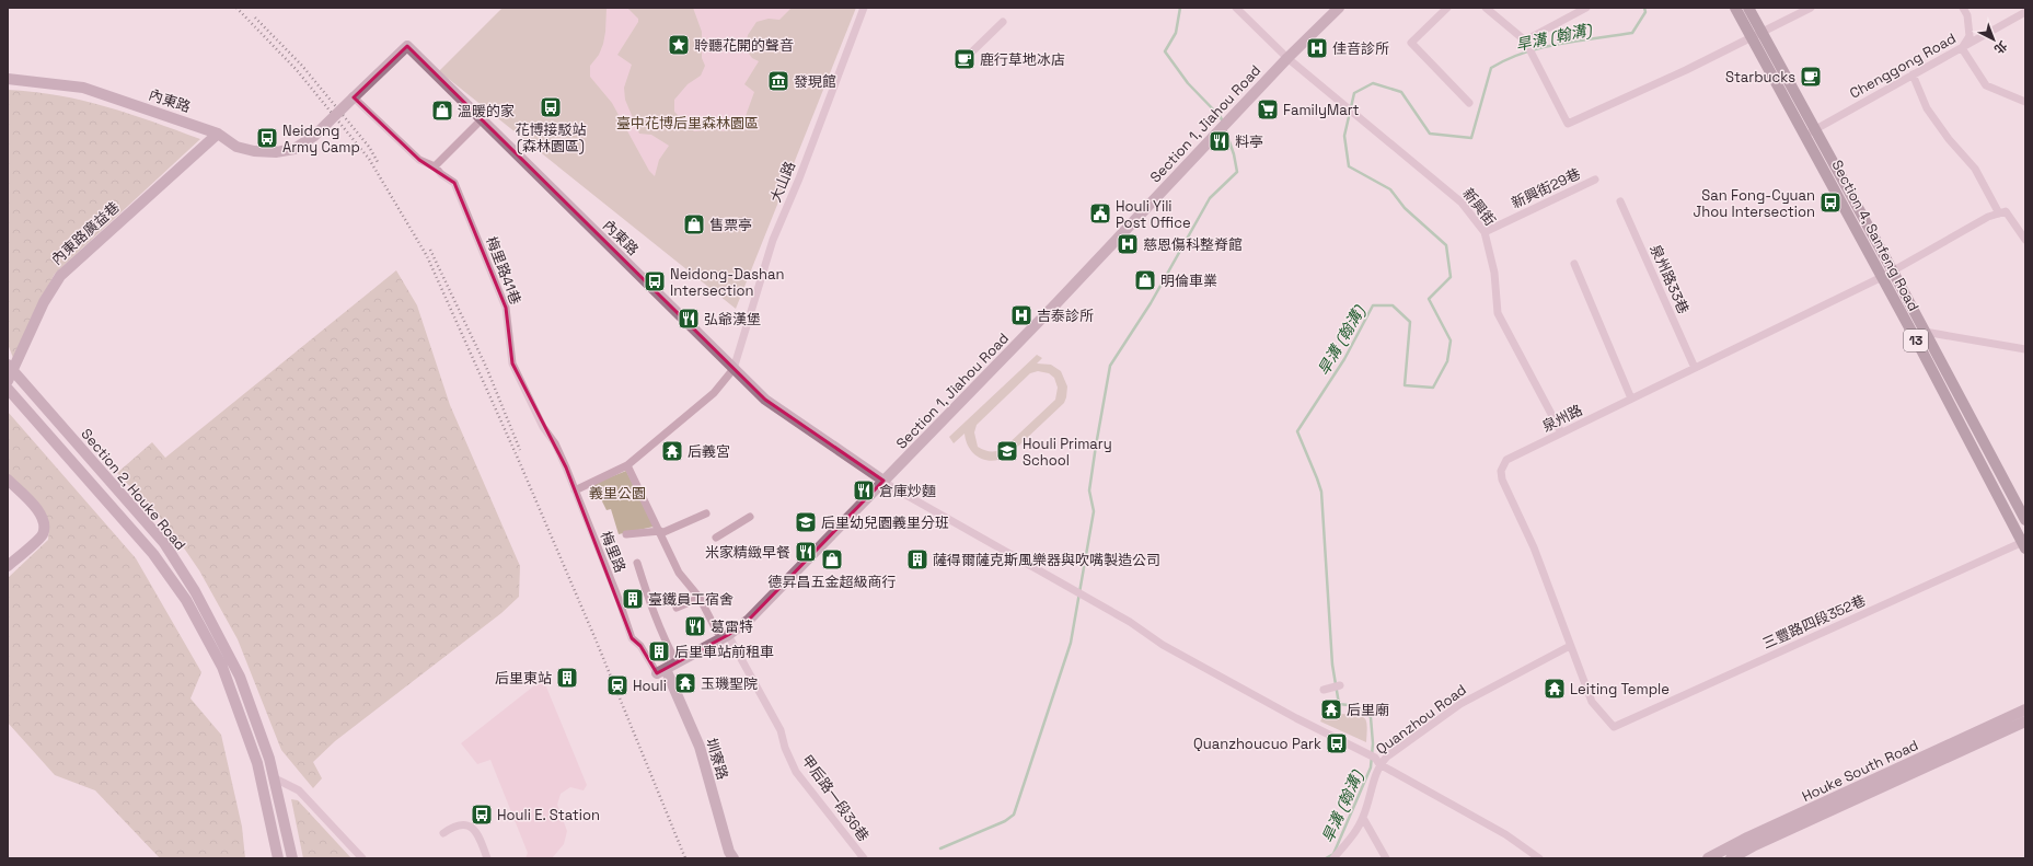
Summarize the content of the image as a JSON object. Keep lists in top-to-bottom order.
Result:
{
  "streets": {
    "main road": ["Section 4, Sanfeng Road", "13"],
    "street": [
      "Chenggong Road",
      "內東路",
      "Section 1, Jiahou Road",
      "大山路",
      "新興街29巷",
      "新興街",
      "內東路廣益巷",
      "梅里路41巷",
      "泉州路33巷",
      "泉州路",
      "Section 2, Houke Road",
      "梅里路",
      "三豐路四段352巷",
      "Quanzhou Road",
      "圳寮路",
      "Houke South Road",
      "甲后路一段36巷"
    ]
  },
  "crossings": [
    ["Chenggong Road", "Section 4, Sanfeng Road"],
    ["內東路", "Section 1, Jiahou Road"],
    ["內東路", "大山路"],
    ["內東路", "內東路廣益巷"],
    ["內東路", "梅里路41巷"],
    ["Section 1, Jiahou Road", "新興街"],
    ["Section 1, Jiahou Road", "梅里路"],
    ["Section 1, Jiahou Road", "圳寮路"],
    ["Section 1, Jiahou Road", "甲后路一段36巷"],
    ["新興街29巷", "新興街"],
    ["新興街", "泉州路"],
    ["內東路廣益巷", "Section 2, Houke Road"],
    ["Section 4, Sanfeng Road", "泉州路"],
    ["Section 4, Sanfeng Road", "三豐路四段352巷"],
    ["梅里路41巷", "梅里路"],
    ["泉州路33巷", "泉州路"],
    ["泉州路", "三豐路四段352巷"],
    ["泉州路", "Quanzhou Road"],
    ["梅里路", "圳寮路"]
  ],
  "water": ["旱溝 (翰溝)"],
  "parks": ["臺中花博后里森林園區", "義里公園"],
  "places": {
    "place": ["聆聽花開的聲音"],
    "hospital": ["佳音診所", "慈恩傷科整脊館", "吉泰診所"],
    "cafe": ["鹿行草地冰店", "Starbucks"],
    "museum": ["發現館"],
    "bus stop": [
      "花博接駁站 (森林園區)",
      "Neidong Army Camp",
      "San Fong-Cyuan Jhou Intersection",
      "Neidong-Dashan Intersection",
      "Quanzhoucuo Park",
      "Houli E. Station"
    ],
    "supermarket": ["FamilyMart"],
    "shop": [
      "溫暖的家",
      "售票亭",
      "明倫車業",
      "德昇昌五金超級商行"
    ],
    "restaurant": [
      "料亭",
      "弘爺漢堡",
      "倉庫炒麵",
      "米家精緻早餐",
      "葛雷特"
    ],
    "public building": ["Houli Yili Post Office"],
    "temple": [
      "后義宮",
      "玉璣聖院",
      "Leiting Temple",
      "后里廟"
    ],
    "school or university": ["Houli Primary School", "后里幼兒園義里分班"],
    "building": [
      "薩得爾薩克斯風樂器與吹嘴製造公司",
      "臺鐵員工宿舍",
      "后里車站前租車",
      "后里東站"
    ],
    "station": ["Houli"]
  },
  "north": "bottom right"
}
